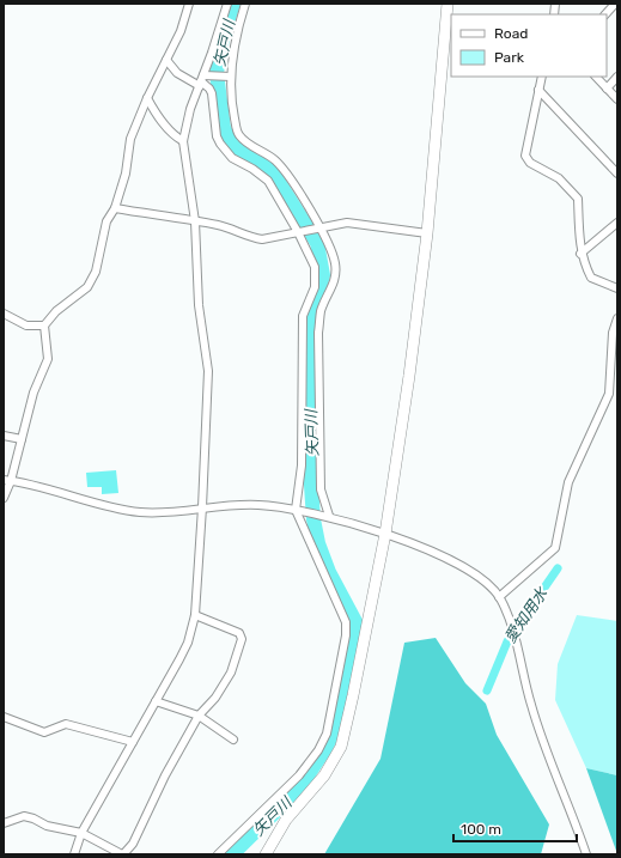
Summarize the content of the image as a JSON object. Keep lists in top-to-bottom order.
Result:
{
  "water": ["矢戸川", "愛知用水"],
  "legend": ["Road", "Park"],
  "scale_bar": "100 m"
}
